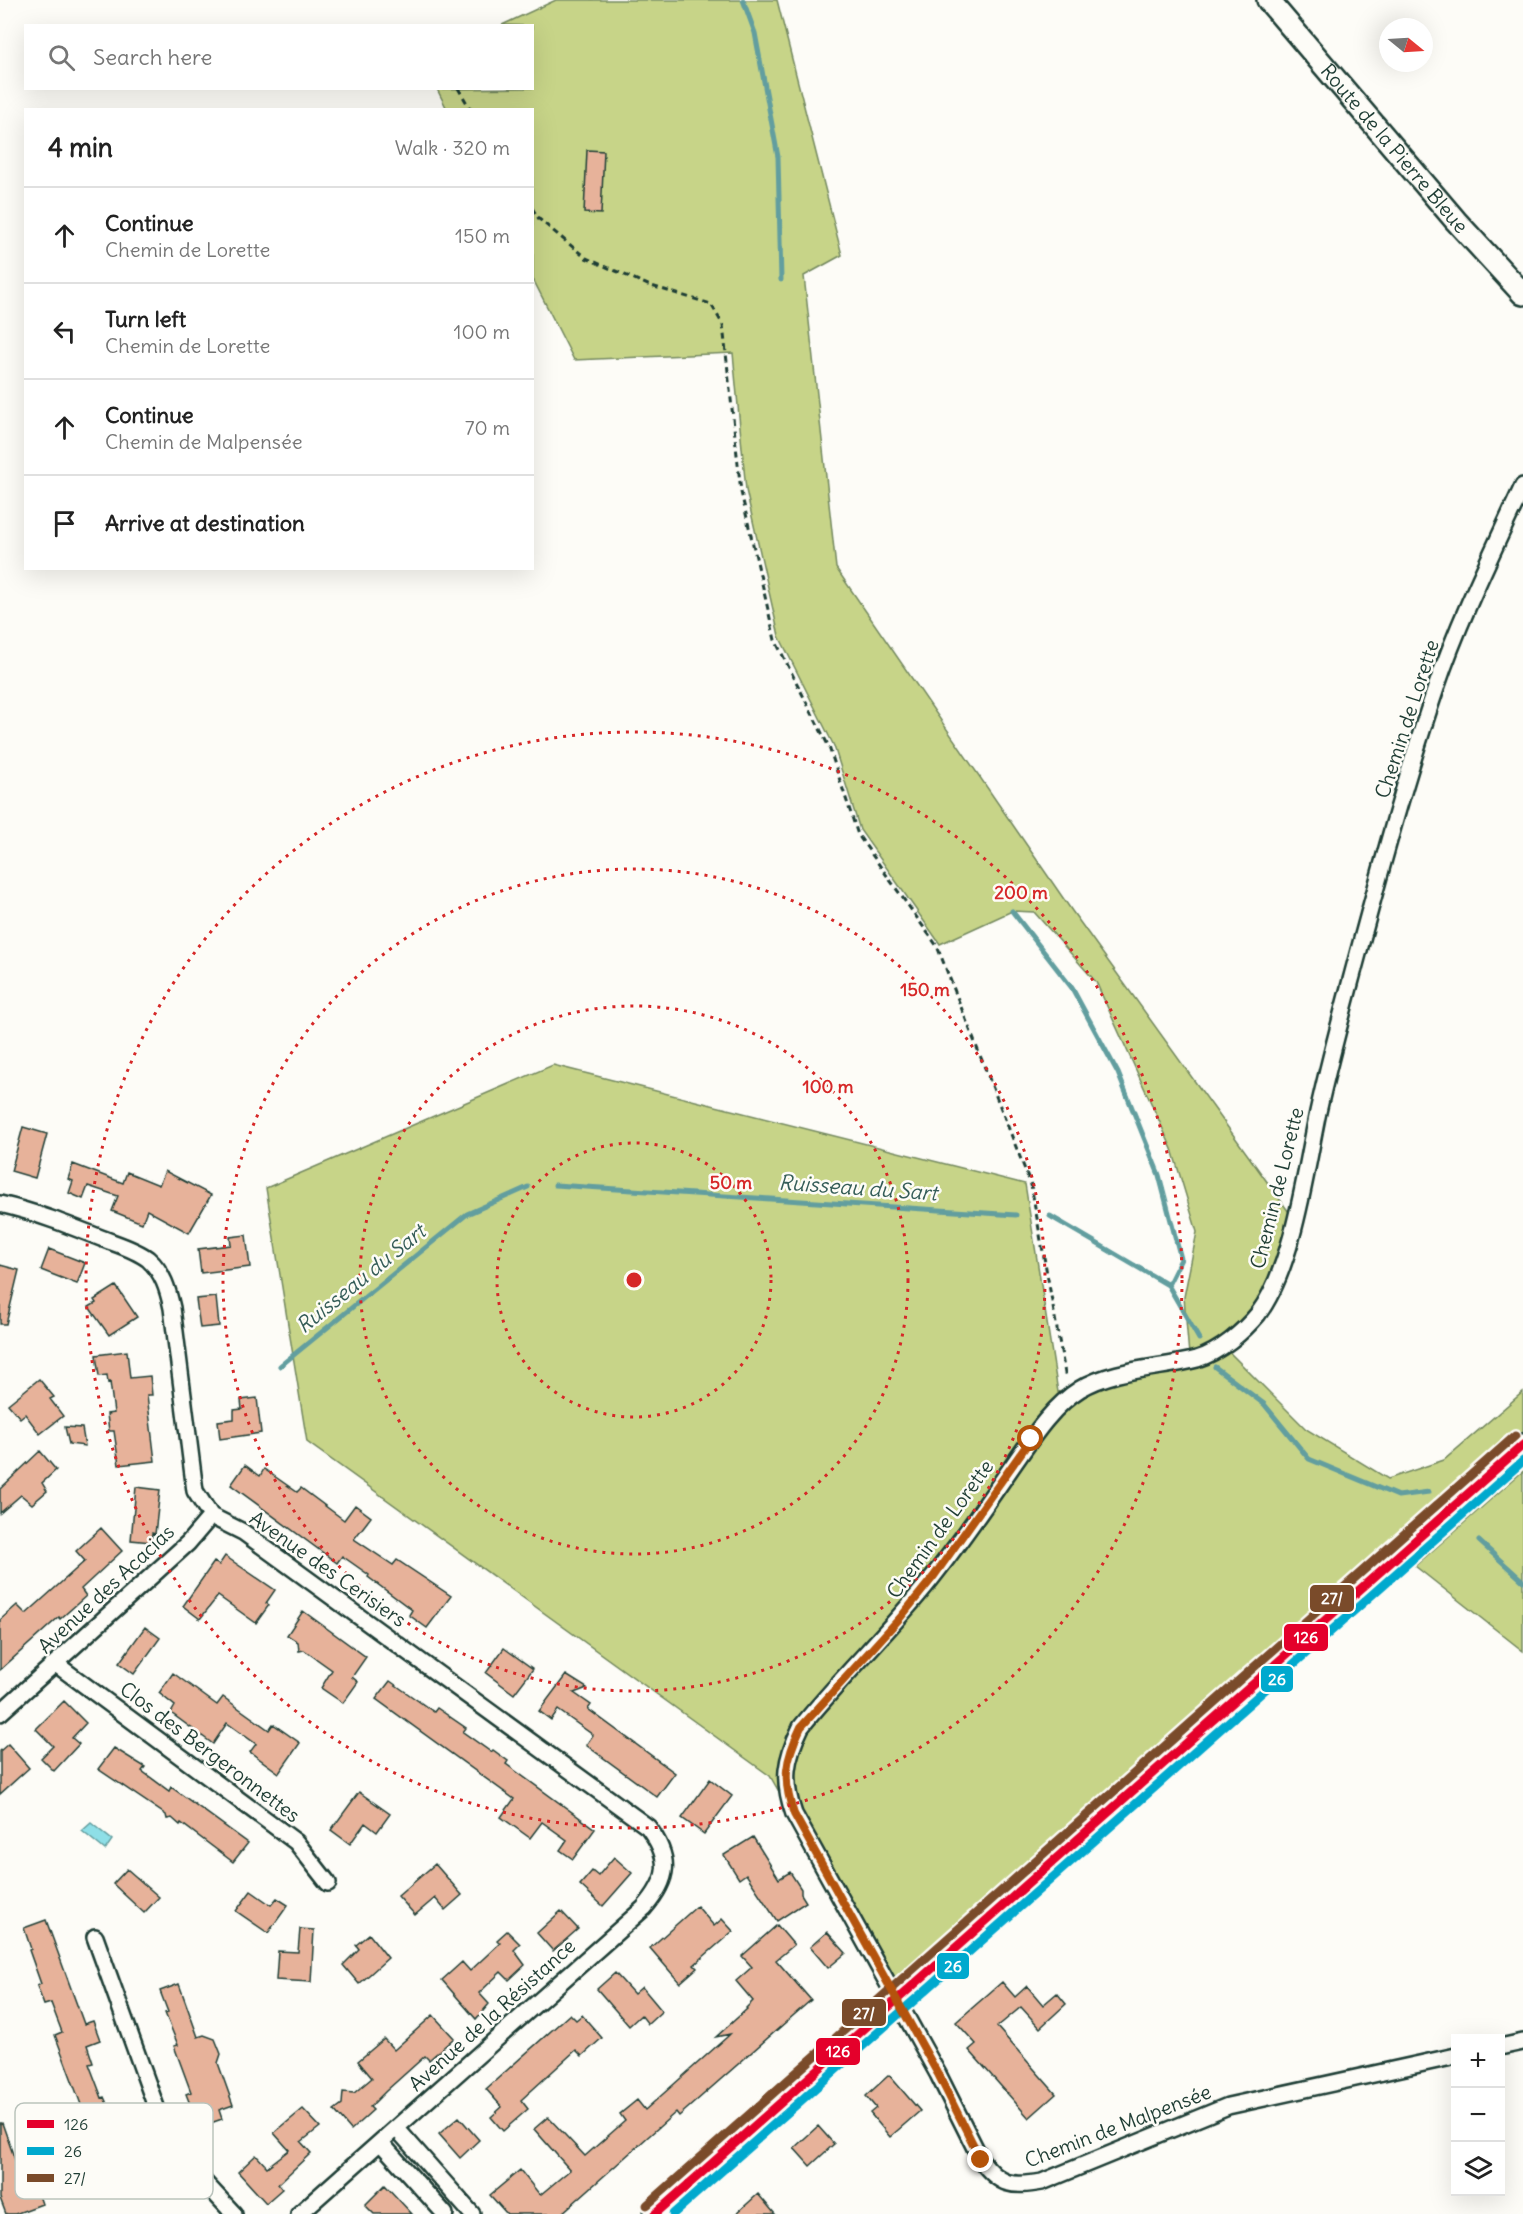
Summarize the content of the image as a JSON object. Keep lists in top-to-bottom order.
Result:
{
  "streets": {
    "main road": ["Route de la Pierre Bleue"],
    "street": [
      "Chemin de Lorette",
      "Avenue des Cerisiers",
      "Avenue des Acacias",
      "Clos des Bergeronnettes",
      "Avenue de la Résistance",
      "Chemin de Malpensée"
    ]
  },
  "crossings": [
    ["Chemin de Lorette", "Chemin de Malpensée"],
    ["Avenue des Cerisiers", "Avenue des Acacias"],
    ["Avenue des Cerisiers", "Avenue de la Résistance"],
    ["Avenue des Acacias", "Clos des Bergeronnettes"]
  ],
  "water": ["Ruisseau du Sart"],
  "lines": ["transit line 27/", "transit line 126", "transit line 26"],
  "legend": ["126", "26", "27/"],
  "north": "right",
  "page": {
    "search": "Search here",
    "heading": ["4 min", "Walk · 320 m"],
    "list": [
      ["Continue", "Chemin de Lorette", "150 m"],
      ["Turn left", "Chemin de Lorette", "100 m"],
      ["Continue", "Chemin de Malpensée", "70 m"],
      "Arrive at destination"
    ],
    "map_buttons": ["+", "−"]
  },
  "rings": [
    "200 m",
    "150 m",
    "100 m",
    "50 m"
  ]
}
